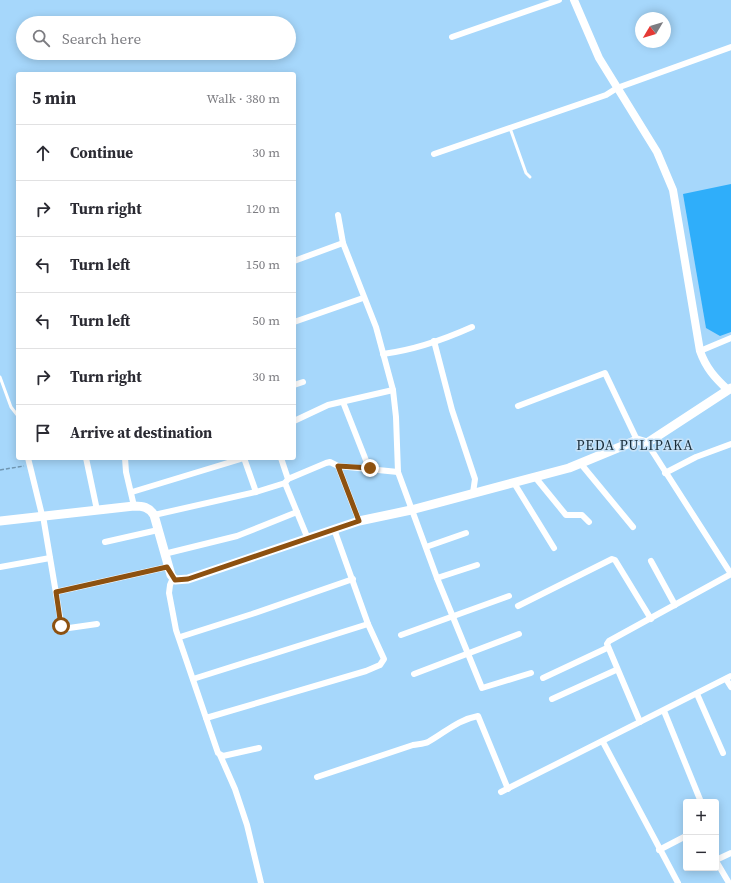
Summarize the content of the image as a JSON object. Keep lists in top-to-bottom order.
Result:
{
  "districts": ["PEDA PULIPAKA"],
  "north": "bottom left",
  "page": {
    "search": "Search here",
    "heading": ["5 min", "Walk · 380 m"],
    "list": [
      ["Continue", "30 m"],
      ["Turn right", "120 m"],
      ["Turn left", "150 m"],
      ["Turn left", "50 m"],
      ["Turn right", "30 m"],
      "Arrive at destination"
    ],
    "map_buttons": ["+", "−"]
  }
}
